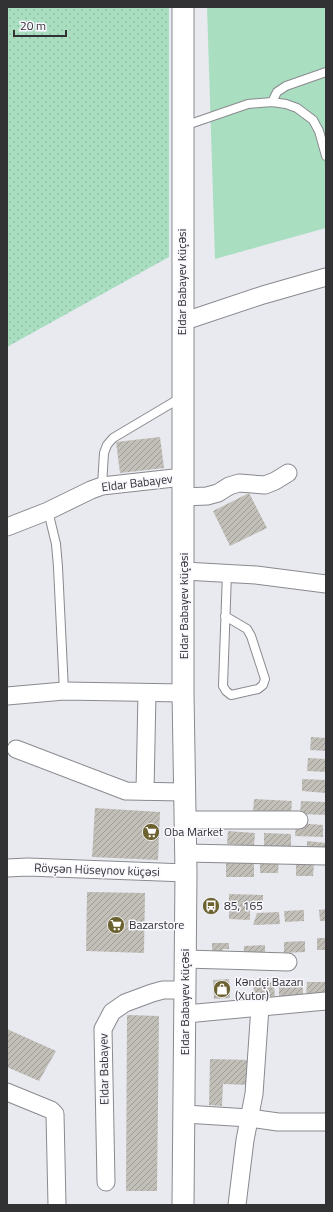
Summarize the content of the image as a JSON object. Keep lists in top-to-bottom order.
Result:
{
  "streets": {
    "street": ["Eldar Babayev küçəsi", "Eldar Babayev", "Rövşən Hüseynov küçəsi"]
  },
  "crossings": [
    ["Eldar Babayev küçəsi", "Eldar Babayev"],
    ["Eldar Babayev küçəsi", "Rövşən Hüseynov küçəsi"]
  ],
  "places": {
    "supermarket": ["Oba Market", "Bazarstore"],
    "bus stop": ["85, 165"],
    "shop": ["Kəndçi Bazarı (Xutor)"]
  },
  "scale_bar": "20 m"
}
